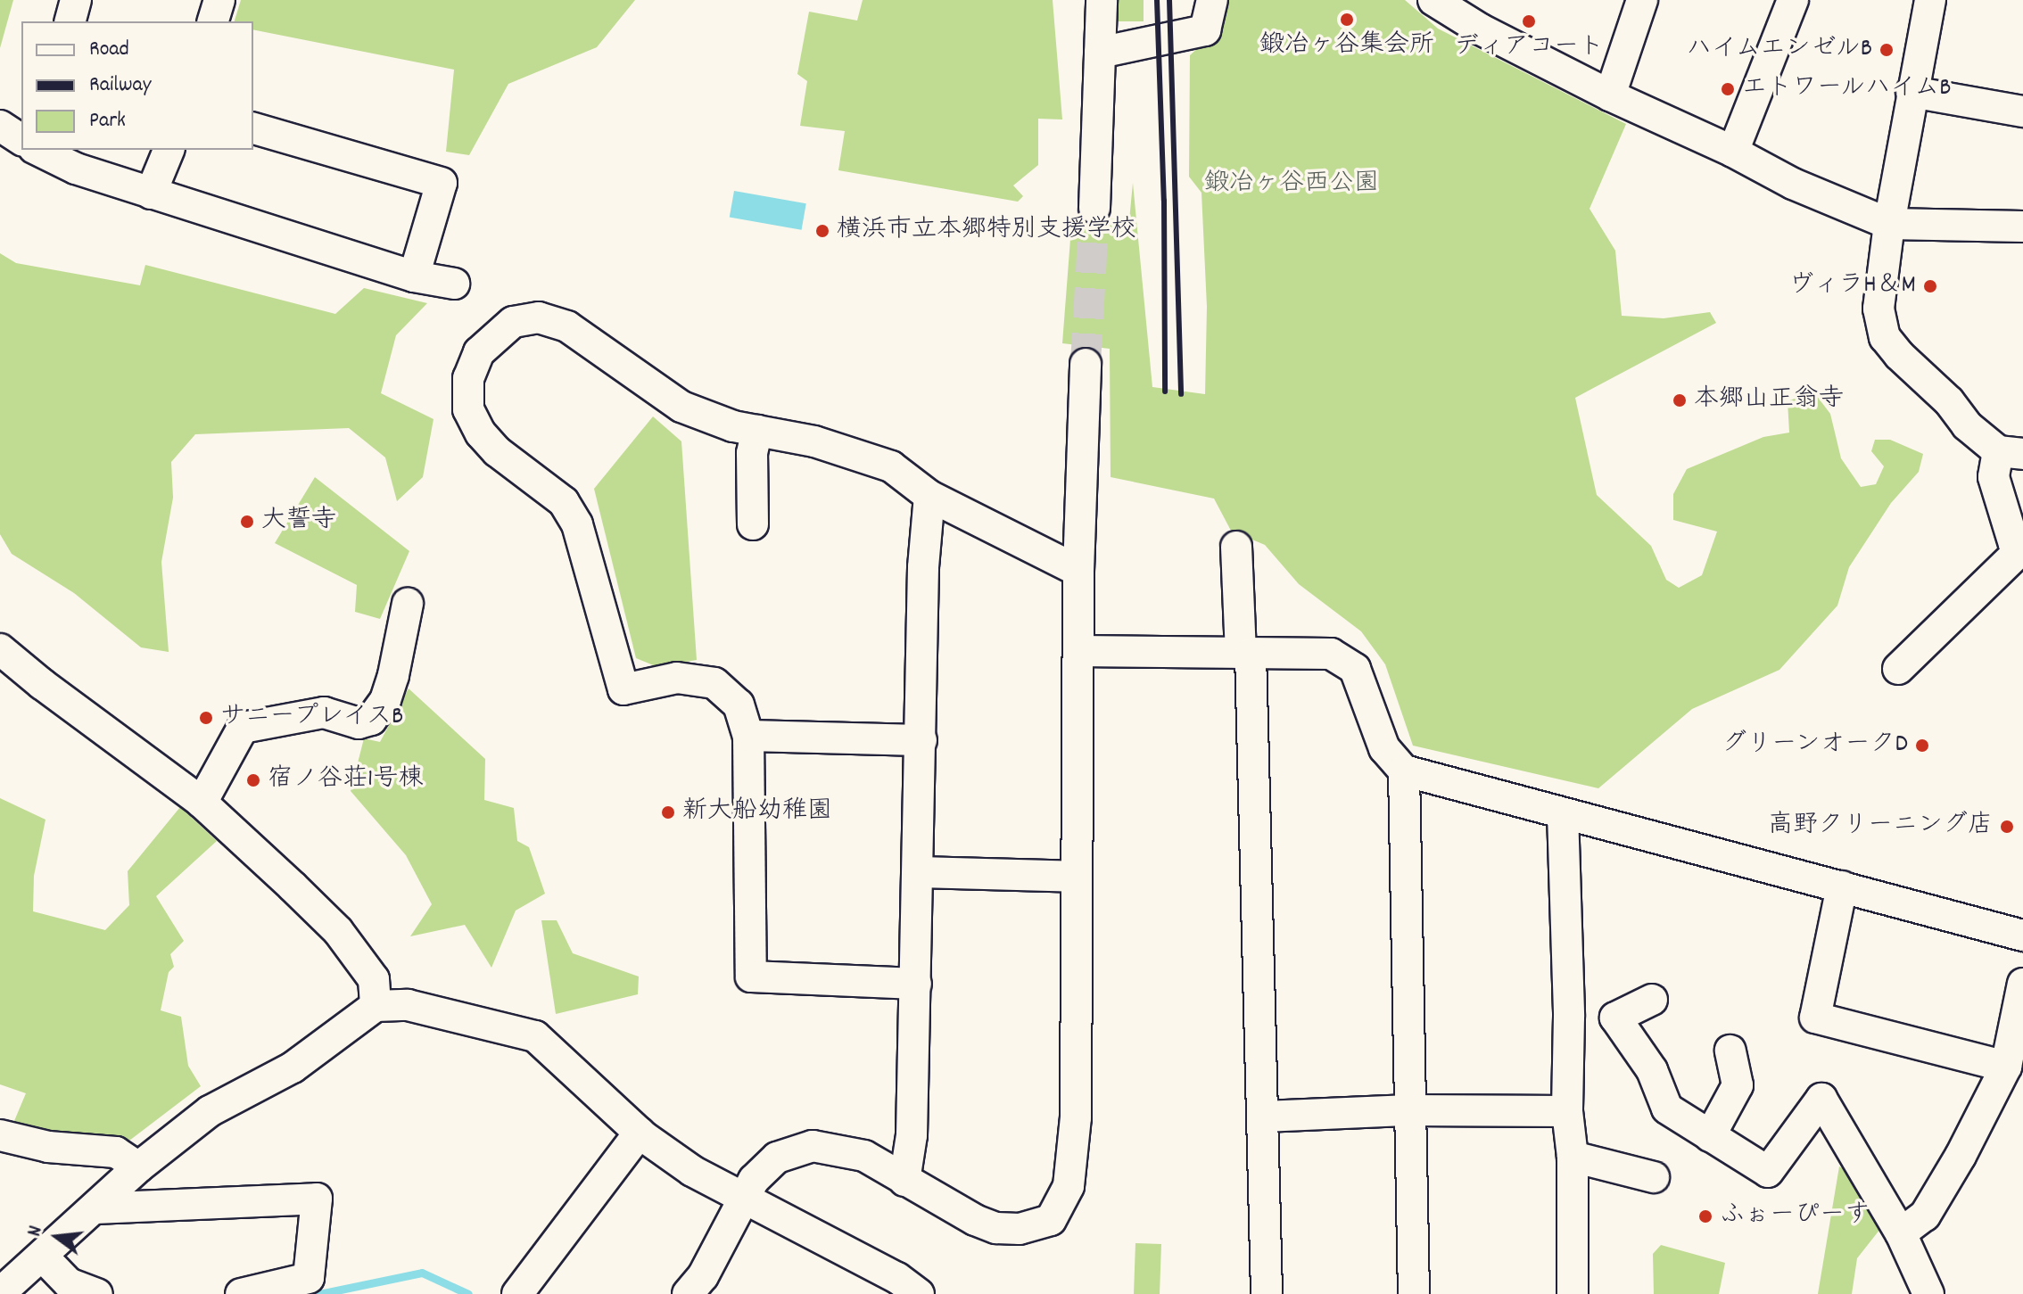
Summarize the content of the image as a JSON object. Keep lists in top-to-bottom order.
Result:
{
  "parks": ["鍛冶ヶ谷西公園"],
  "places": [
    "鍛冶ヶ谷集会所",
    "ディアコート",
    "ハイムエンゼルB",
    "エトワールハイムB",
    "横浜市立本郷特別支援学校",
    "ヴィラH＆M",
    "本郷山正翁寺",
    "大誓寺",
    "サニープレイスB",
    "グリーンオークD",
    "宿ノ谷荘1号棟",
    "新大船幼稚園",
    "高野クリーニング店",
    "ふぉーぴーす"
  ],
  "legend": ["Road", "Railway", "Park"],
  "north": "left"
}
